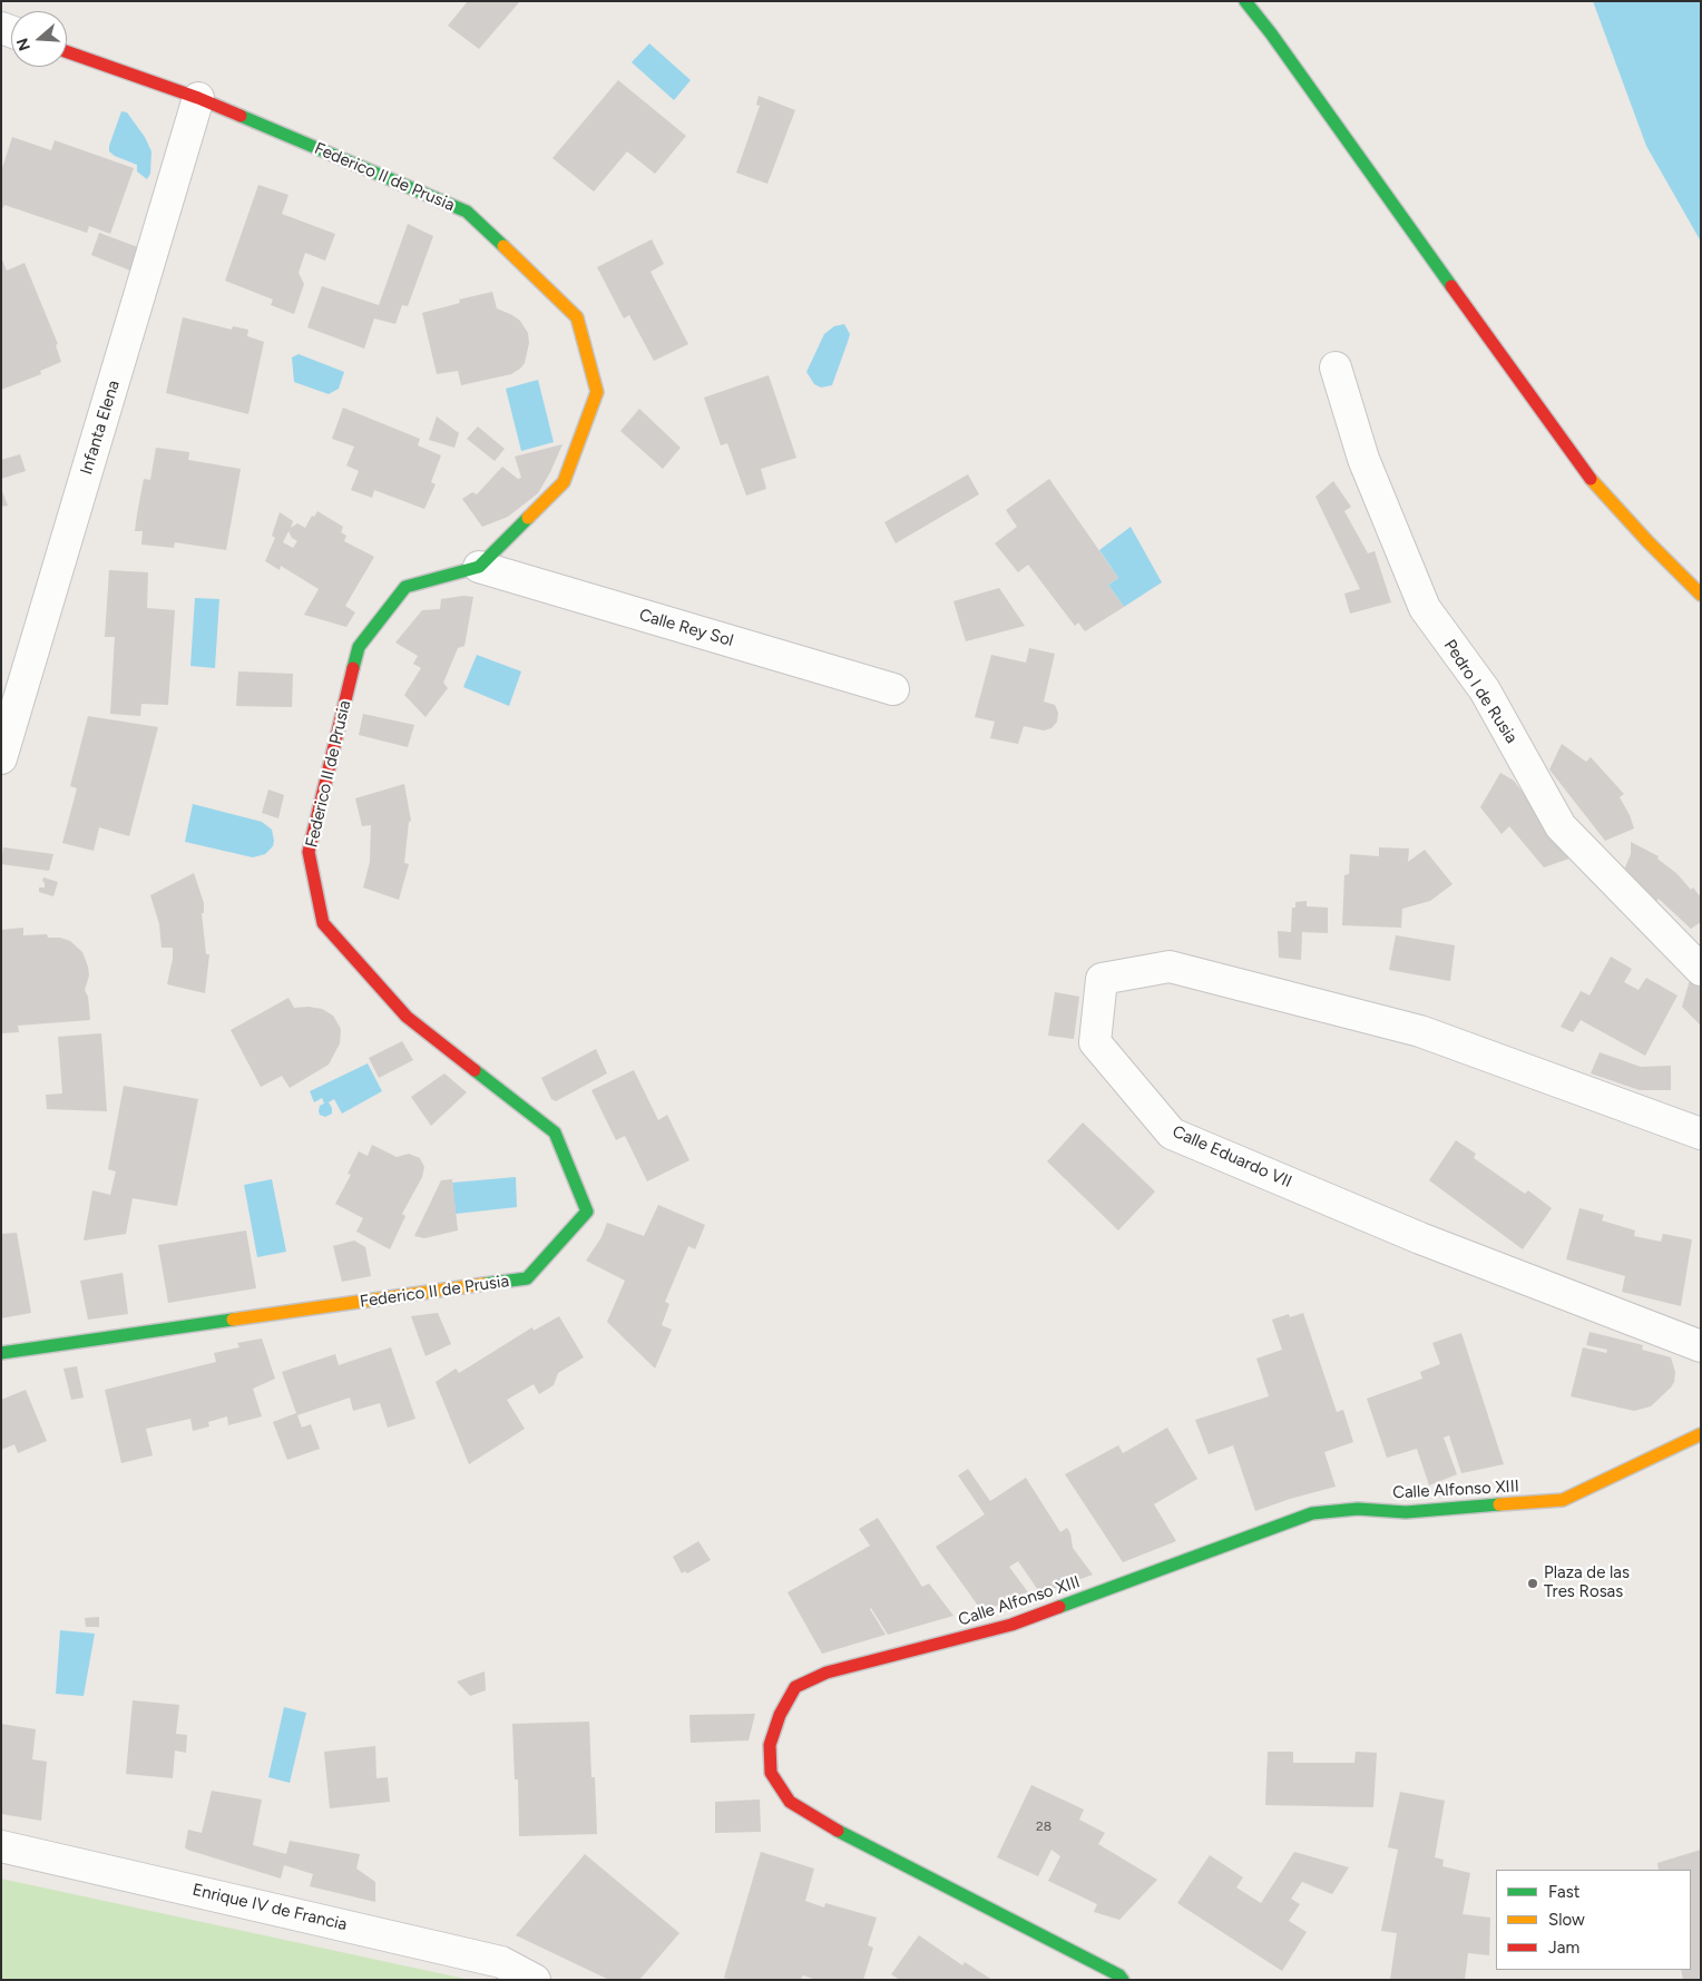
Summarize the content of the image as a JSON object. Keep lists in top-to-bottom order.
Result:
{
  "streets": {
    "main road": ["Federico II de Prusia", "Calle Alfonso XIII"],
    "street": [
      "Infanta Elena",
      "Calle Rey Sol",
      "Pedro I de Rusia",
      "Calle Eduardo VII",
      "Enrique IV de Francia"
    ]
  },
  "crossings": [
    ["Federico II de Prusia", "Infanta Elena"],
    ["Federico II de Prusia", "Calle Rey Sol"]
  ],
  "places": ["Plaza de las Tres Rosas"],
  "house_numbers": ["28"],
  "legend": ["Fast", "Slow", "Jam"],
  "north": "left"
}
